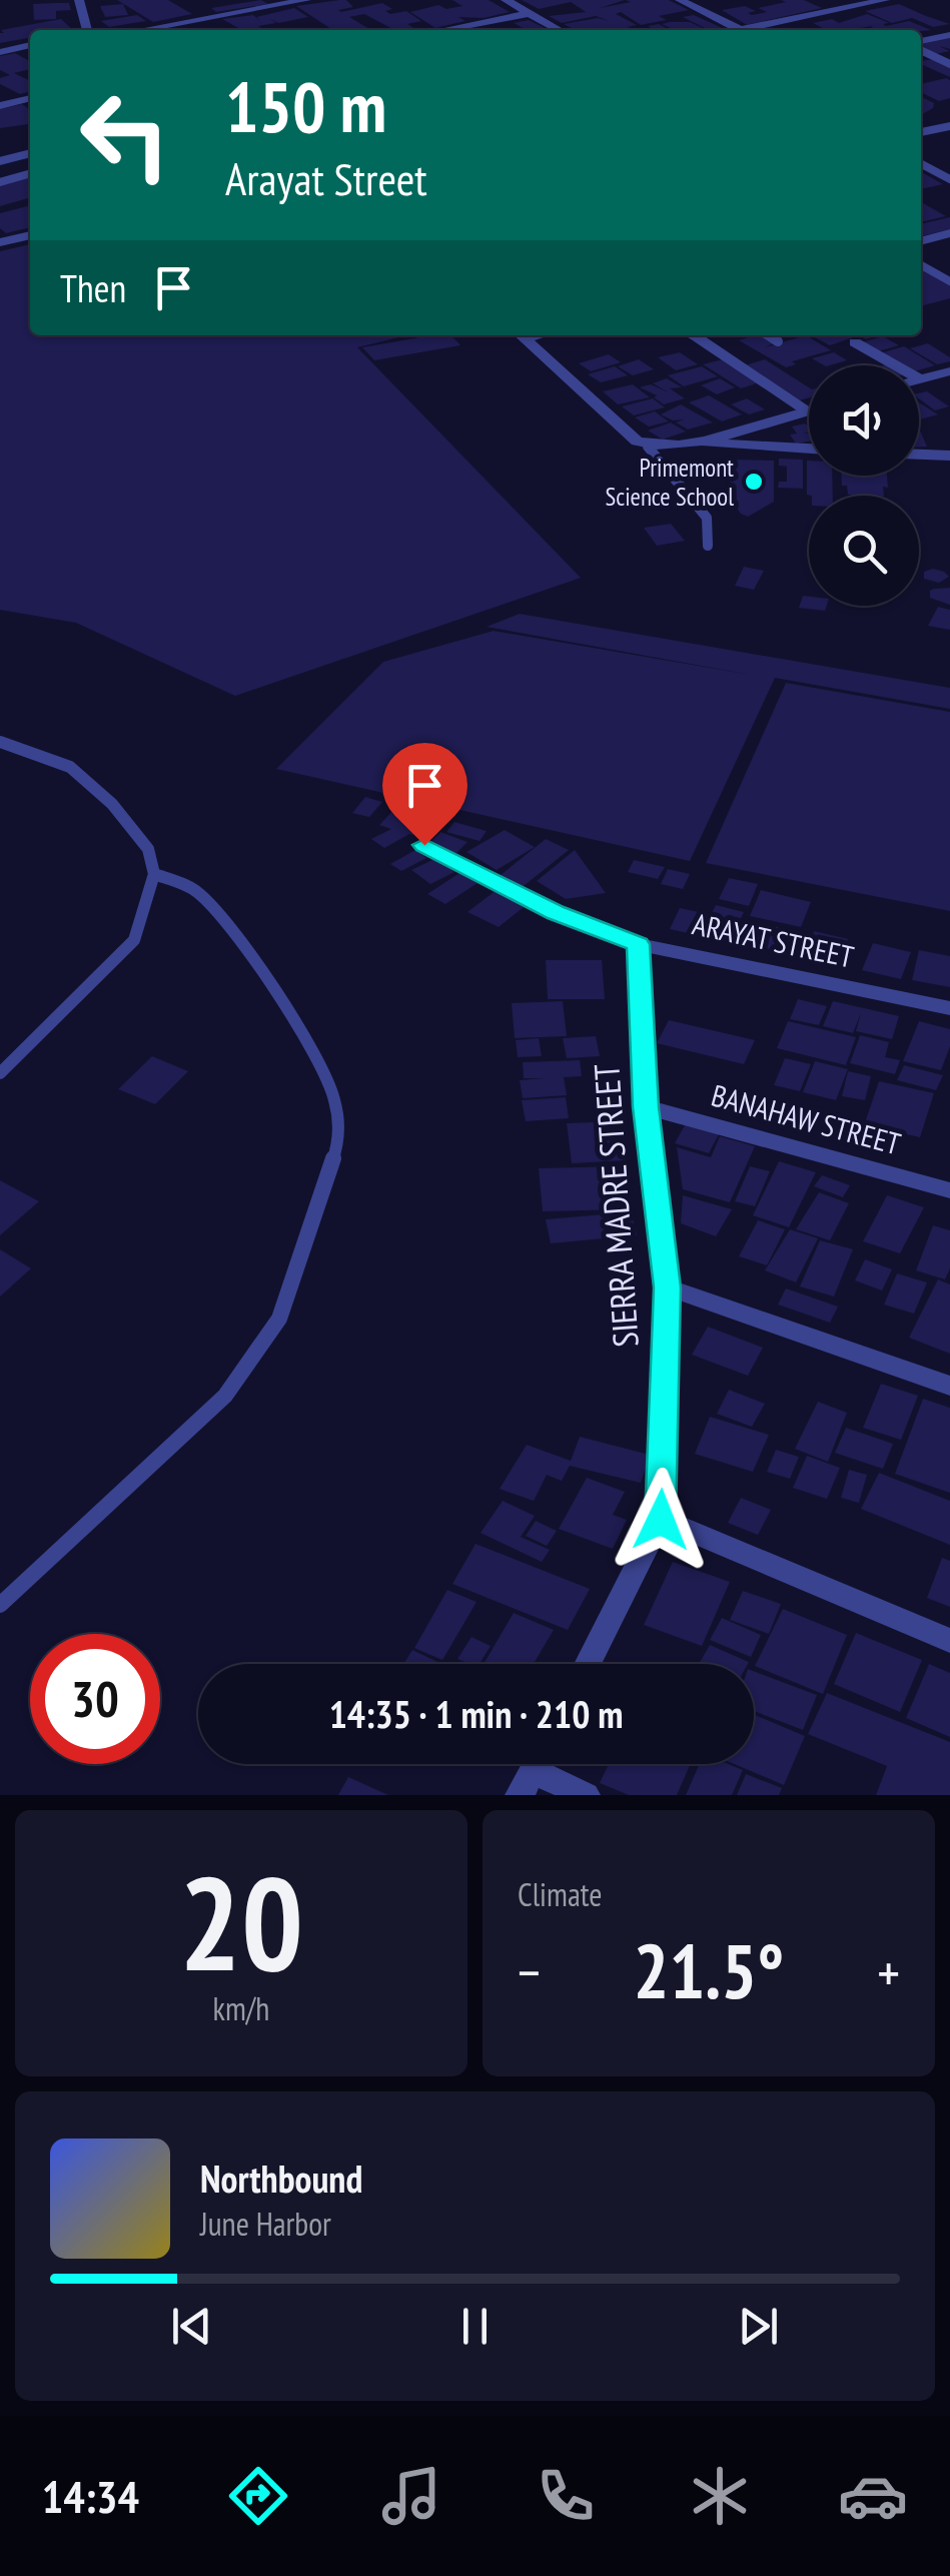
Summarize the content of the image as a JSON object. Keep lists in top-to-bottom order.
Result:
{
  "streets": {
    "street": ["ARAYAT STREET", "BANAHAW STREET", "SIERRA MADRE STREET"]
  },
  "crossings": [
    ["ARAYAT STREET", "SIERRA MADRE STREET"],
    ["BANAHAW STREET", "SIERRA MADRE STREET"]
  ],
  "places": ["Primemont Science School"],
  "page": {
    "turn": ["150 m", "Arayat Street"],
    "then": "Then",
    "limit": "30",
    "trip": "14:35 · 1 min · 210 m",
    "tile": [
      ["20", "km/h"],
      "Climate"
    ],
    "heat": ["−", "21.5°", "+"],
    "song": ["Northbound", "June Harbor"],
    "tabs": "14:34"
  }
}
